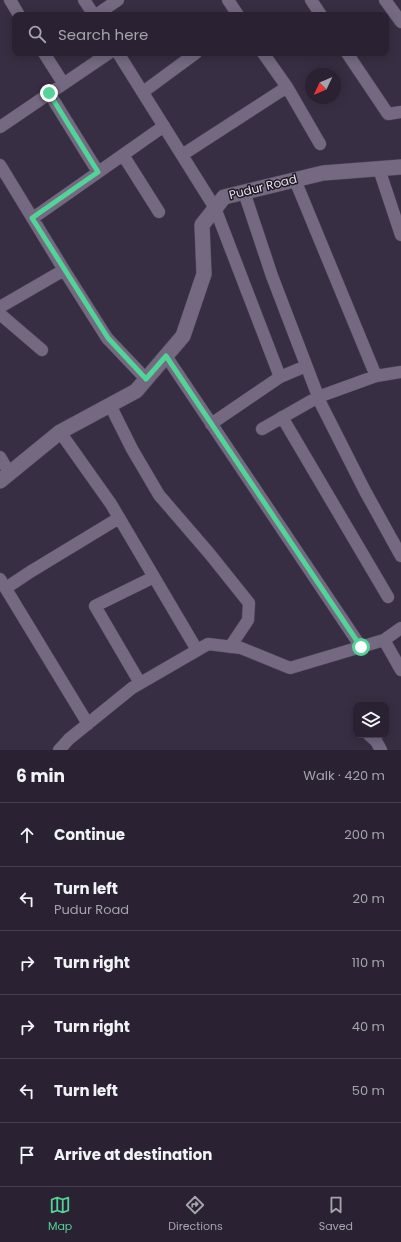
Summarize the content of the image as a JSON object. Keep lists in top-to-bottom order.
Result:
{
  "streets": {
    "street": ["Pudur Road"]
  },
  "north": "bottom left",
  "page": {
    "search": "Search here",
    "heading": ["6 min", "Walk · 420 m"],
    "list": [
      ["Continue", "200 m"],
      ["Turn left", "Pudur Road", "20 m"],
      ["Turn right", "110 m"],
      ["Turn right", "40 m"],
      ["Turn left", "50 m"],
      "Arrive at destination"
    ],
    "nav": ["Map", "Directions", "Saved"]
  }
}
